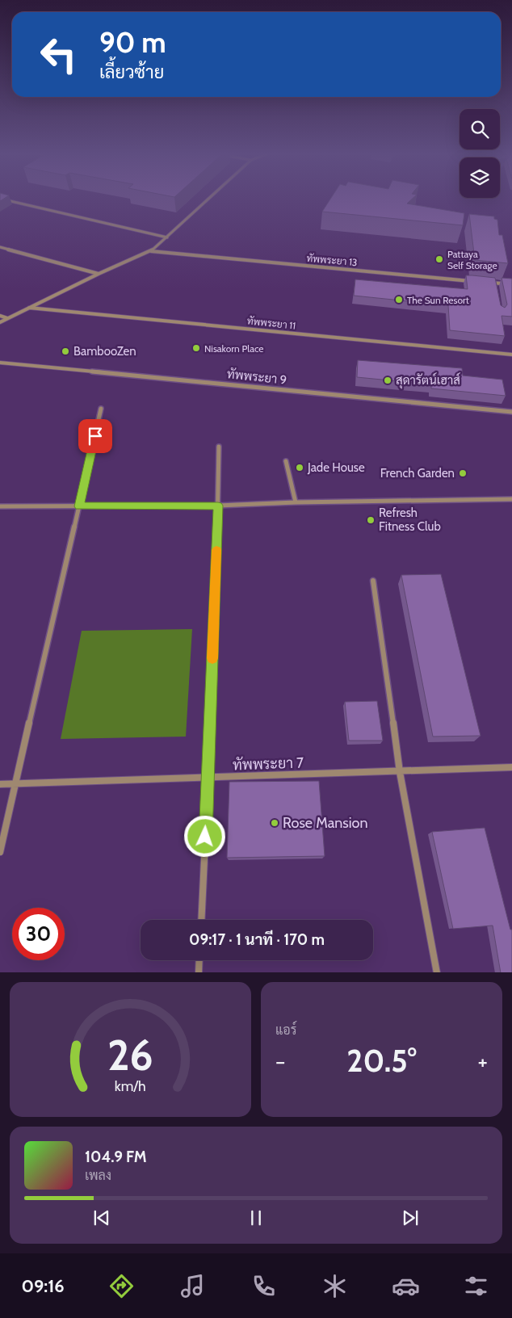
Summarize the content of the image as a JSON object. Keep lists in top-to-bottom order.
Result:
{
  "streets": {
    "street": [
      "ทัพพระยา 13",
      "ทัพพระยา 11",
      "ทัพพระยา 9",
      "ทัพพระยา 7"
    ]
  },
  "places": [
    "Pattaya Self Storage",
    "The Sun Resort",
    "Nisakorn Place",
    "BambooZen",
    "สุดารัตน์เฮาส์",
    "Jade House",
    "French Garden",
    "Refresh Fitness Club",
    "Rose Mansion"
  ],
  "page": {
    "turn": ["90 m", "เลี้ยวซ้าย"],
    "limit": "30",
    "trip": "09:17 · 1 นาที · 170 m",
    "tile": "แอร์",
    "heat": ["−", "20.5°", "+"],
    "song": ["104.9 FM", "เพลง"],
    "tabs": "09:16",
    "gauge": ["26", "km/h"]
  }
}
